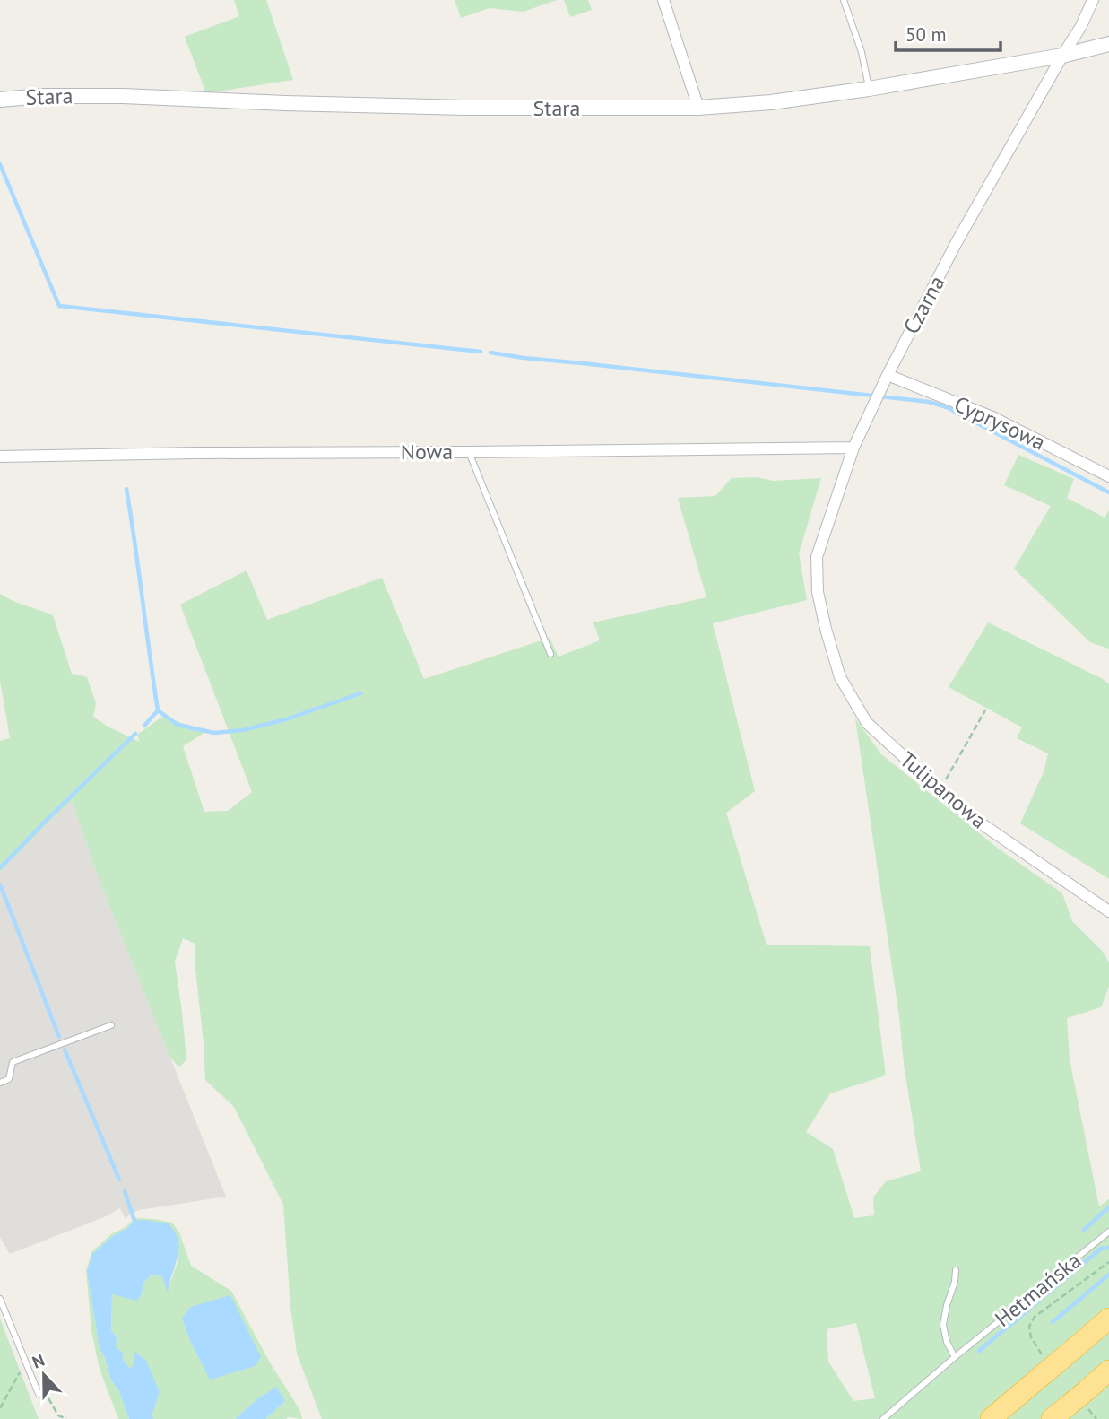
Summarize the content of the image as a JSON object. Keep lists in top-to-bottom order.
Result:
{
  "streets": {
    "street": [
      "Stara",
      "Czarna",
      "Cyprysowa",
      "Nowa",
      "Tulipanowa"
    ],
    "lane": ["Hetmańska"]
  },
  "crossings": [
    ["Stara", "Czarna"],
    ["Czarna", "Cyprysowa"],
    ["Czarna", "Nowa"],
    ["Czarna", "Tulipanowa"]
  ],
  "scale_bar": "50 m",
  "north": "top"
}
